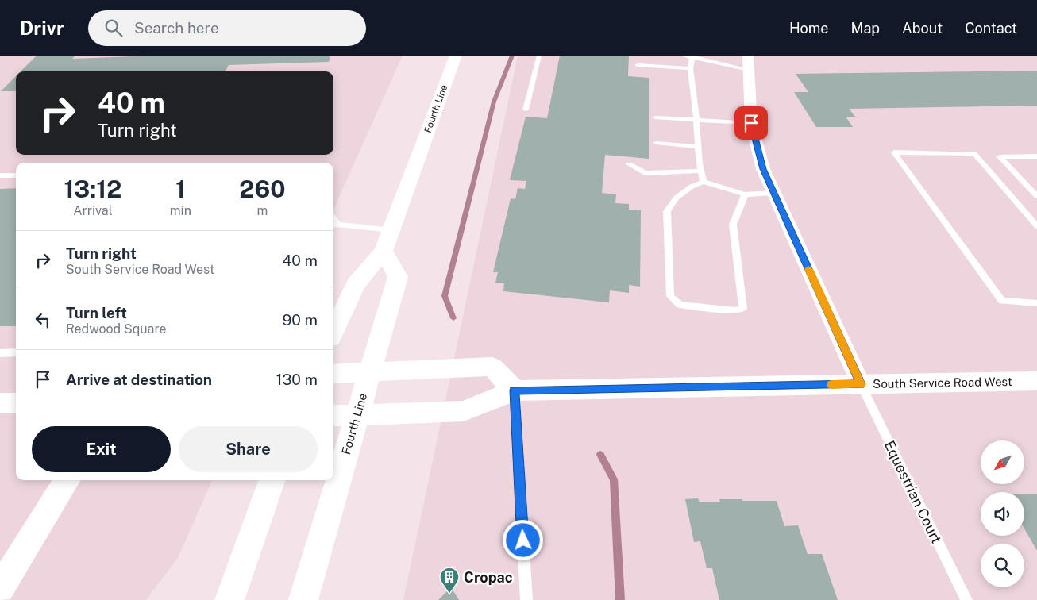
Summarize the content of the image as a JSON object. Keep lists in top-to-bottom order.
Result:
{
  "streets": {
    "street": ["Fourth Line", "South Service Road West"],
    "lane": ["Equestrian Court"]
  },
  "crossings": [
    ["Fourth Line", "South Service Road West"],
    ["South Service Road West", "Equestrian Court"]
  ],
  "places": {
    "building": ["Cropac"]
  },
  "north": "bottom left",
  "page": {
    "header": "Drivr",
    "search": "Search here",
    "nav": [
      "Home",
      "Map",
      "About",
      "Contact"
    ],
    "turn": ["40 m", "Turn right"],
    "eta": [
      "13:12",
      "Arrival",
      "1",
      "min",
      "260",
      "m"
    ],
    "list": [
      {
        "name": "Turn right",
        "note": "South Service Road West",
        "value": "40 m"
      },
      {
        "name": "Turn left",
        "note": "Redwood Square",
        "value": "90 m"
      },
      {
        "name": "Arrive at destination",
        "value": "130 m"
      }
    ],
    "buttons": ["Exit", "Share"]
  }
}
